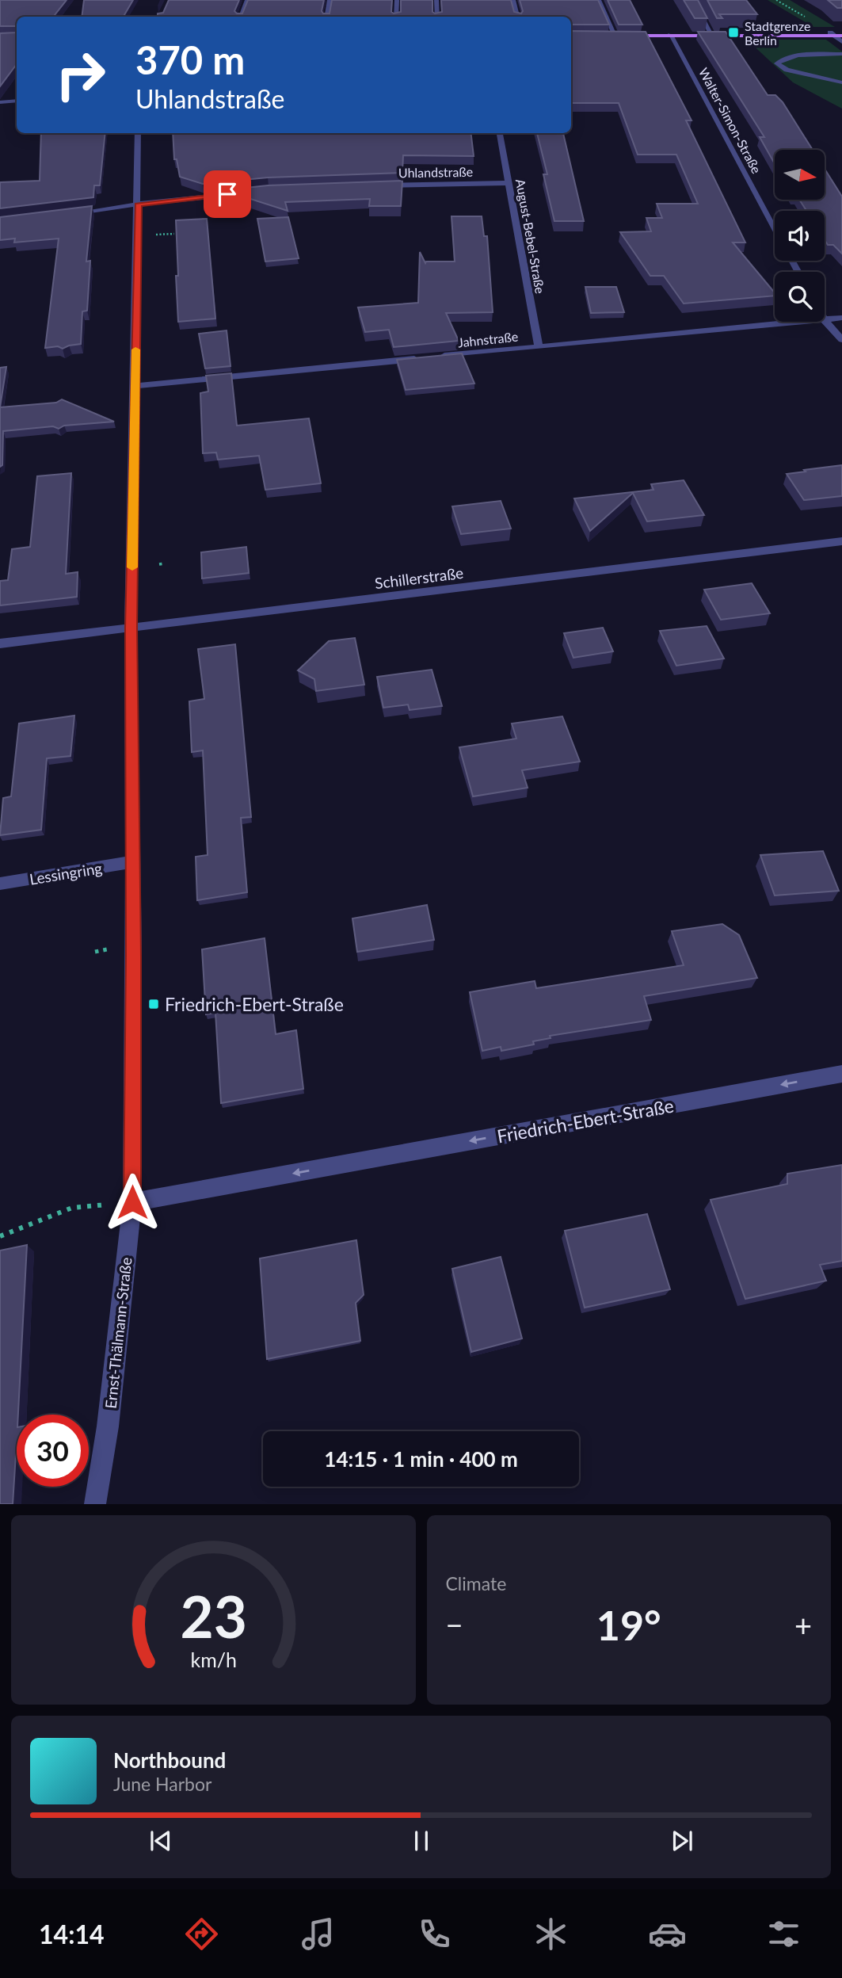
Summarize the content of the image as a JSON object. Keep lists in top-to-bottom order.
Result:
{
  "streets": {
    "street": [
      "Walter-Simon-Straße",
      "Uhlandstraße",
      "August-Bebel-Straße",
      "Jahnstraße",
      "Schillerstraße",
      "Lessingring",
      "Friedrich-Ebert-Straße",
      "Ernst-Thälmann-Straße"
    ]
  },
  "crossings": [
    ["Uhlandstraße", "August-Bebel-Straße"],
    ["August-Bebel-Straße", "Jahnstraße"],
    ["Jahnstraße", "Ernst-Thälmann-Straße"],
    ["Schillerstraße", "Ernst-Thälmann-Straße"],
    ["Lessingring", "Ernst-Thälmann-Straße"],
    ["Friedrich-Ebert-Straße", "Ernst-Thälmann-Straße"]
  ],
  "one_way": ["Friedrich-Ebert-Straße"],
  "places": {
    "transit": ["Stadtgrenze Berlin", "Friedrich-Ebert-Straße"]
  },
  "north": "right",
  "page": {
    "turn": ["370 m", "Uhlandstraße"],
    "limit": "30",
    "trip": "14:15 · 1 min · 400 m",
    "tile": "Climate",
    "heat": ["−", "19°", "+"],
    "song": ["Northbound", "June Harbor"],
    "tabs": "14:14",
    "gauge": ["23", "km/h"]
  }
}
